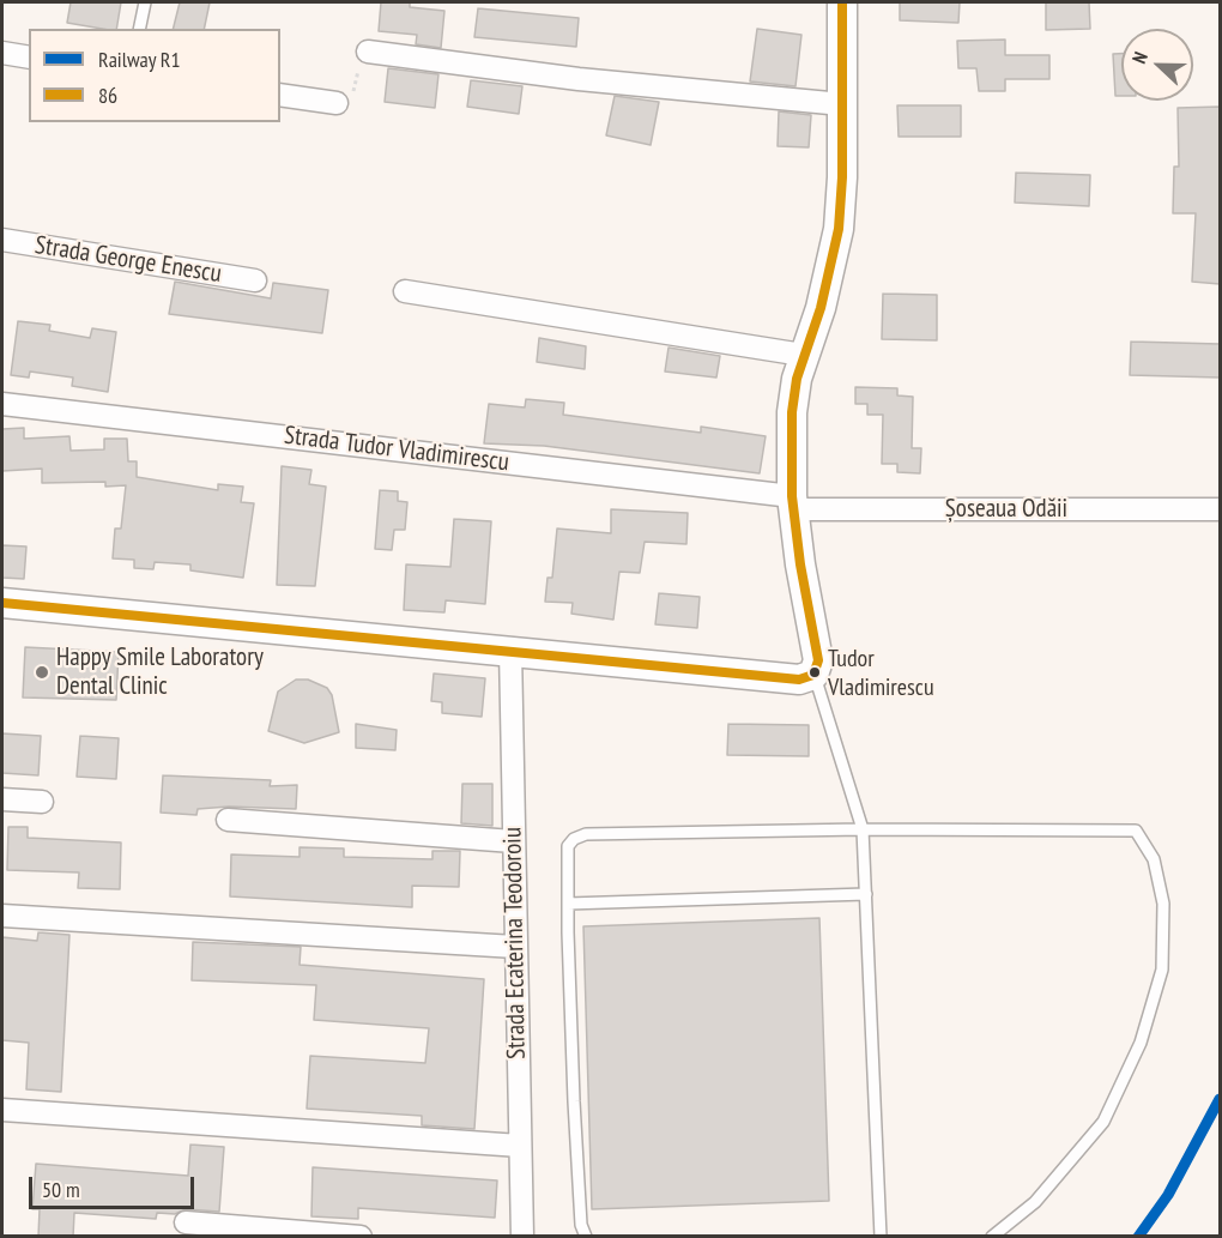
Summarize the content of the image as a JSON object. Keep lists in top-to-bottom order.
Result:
{
  "streets": {
    "street": [
      "Strada George Enescu",
      "Strada Tudor Vladimirescu",
      "Șoseaua Odăii",
      "Strada Ecaterina Teodoroiu"
    ]
  },
  "crossings": [
    ["Strada Tudor Vladimirescu", "Șoseaua Odăii"]
  ],
  "places": ["Happy Smile Laboratory Dental Clinic", "Tudor Vladimirescu"],
  "lines": ["transit line 86", "rail line R1"],
  "legend": ["Railway R1", "86"],
  "scale_bar": "50 m",
  "north": "left"
}
